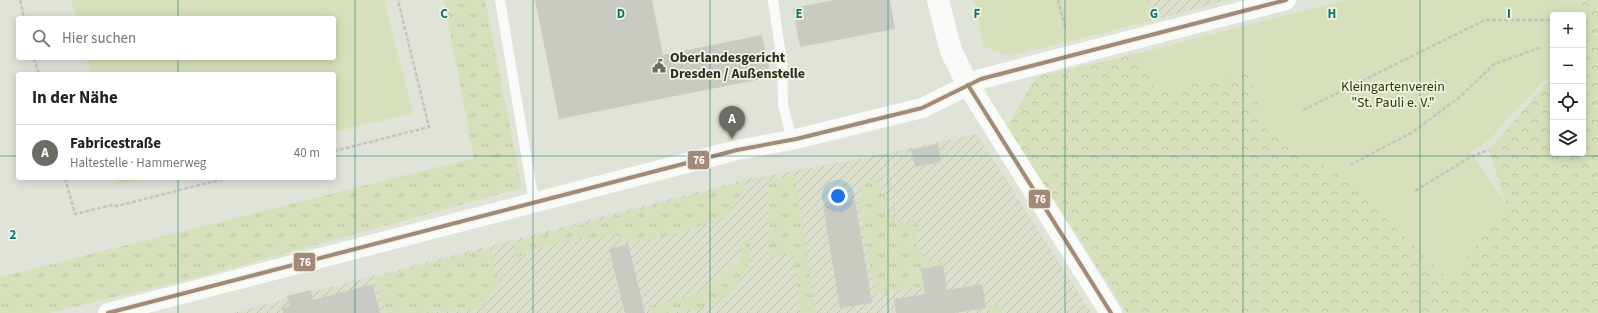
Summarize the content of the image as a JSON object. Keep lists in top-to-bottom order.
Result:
{
  "parks": ["Kleingartenverein \"St. Pauli e. V.\""],
  "places": {
    "public building": ["Oberlandesgericht Dresden / Außenstelle"]
  },
  "lines": ["transit line 76"],
  "page": {
    "map_buttons": ["+", "−"],
    "search": "Hier suchen",
    "heading": "In der Nähe",
    "pins": "A",
    "list": [
      {
        "mark": "A",
        "name": "Fabricestraße",
        "note": "Haltestelle · Hammerweg",
        "value": "40 m"
      }
    ]
  },
  "grid": {
    "columns": [
      "C",
      "D",
      "E",
      "F",
      "G",
      "H",
      "I"
    ],
    "rows": ["2"]
  }
}
